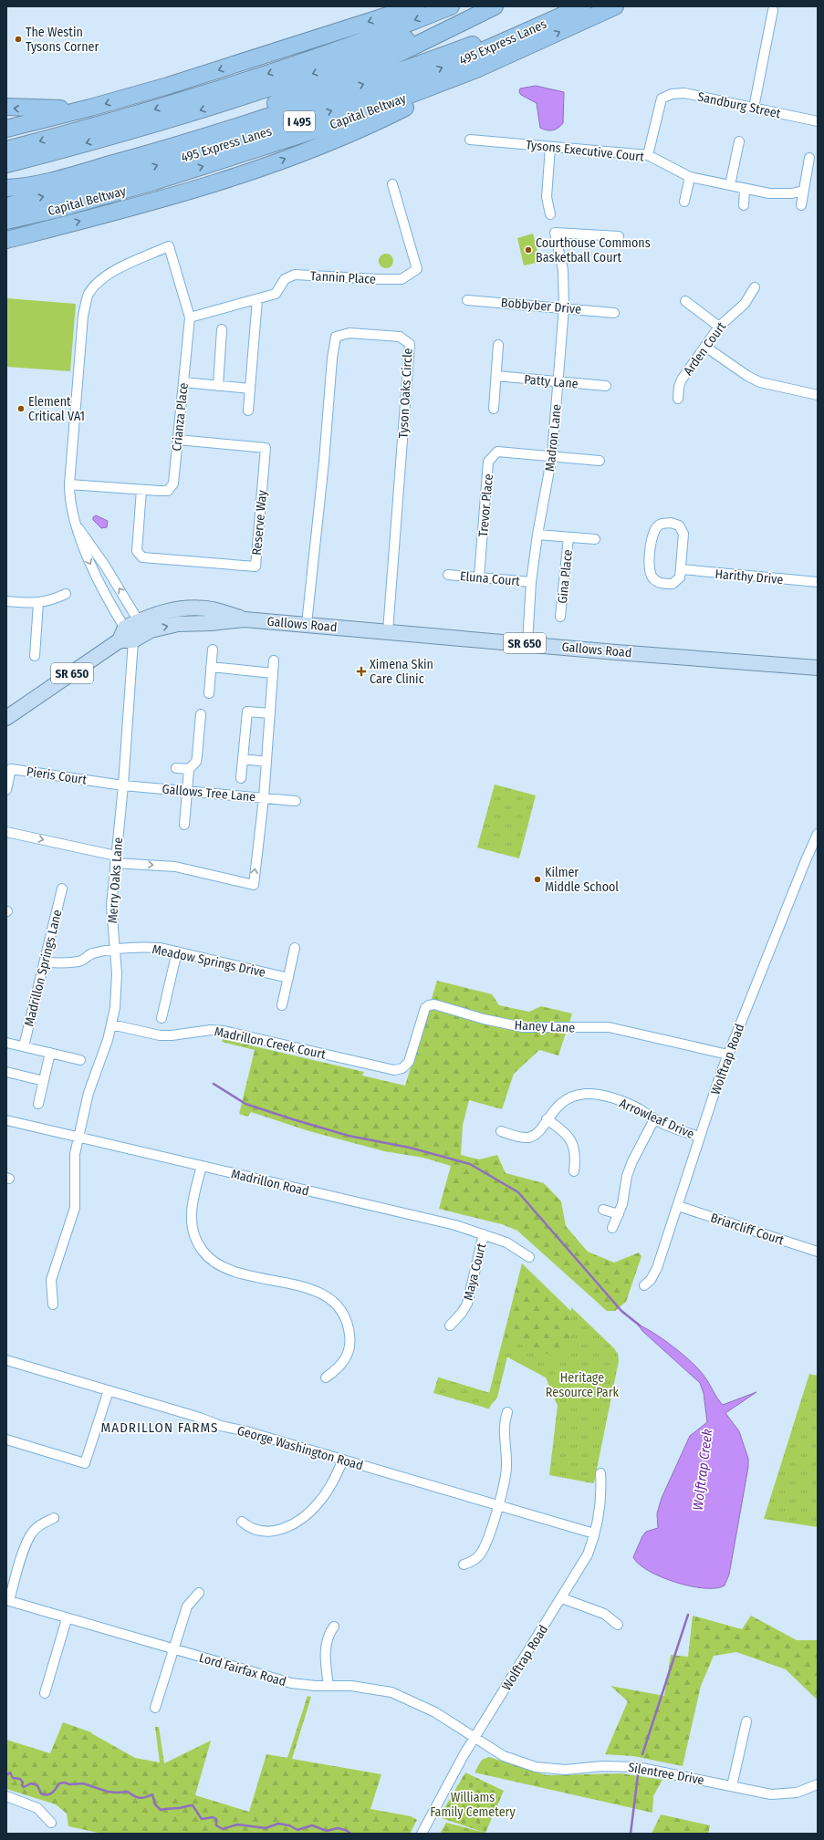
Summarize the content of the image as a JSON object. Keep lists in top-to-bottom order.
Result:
{
  "streets": {
    "highway": ["495 Express Lanes", "Capital Beltway", "I 495"],
    "main road": ["Gallows Road", "SR 650"],
    "street": [
      "Sandburg Street",
      "Tysons Executive Court",
      "Tannin Place",
      "Bobbyber Drive",
      "Arden Court",
      "Patty Lane",
      "Tyson Oaks Circle",
      "Crianza Place",
      "Madron Lane",
      "Trevor Place",
      "Reserve Way",
      "Gina Place",
      "Harithy Drive",
      "Eluna Court",
      "Pieris Court",
      "Gallows Tree Lane",
      "Merry Oaks Lane",
      "Meadow Springs Drive",
      "Madrillon Springs Lane",
      "Haney Lane",
      "Madrillon Creek Court",
      "Wolftrap Road",
      "Arrowleaf Drive",
      "Madrillon Road",
      "Briarcliff Court",
      "Maya Court",
      "George Washington Road",
      "Lord Fairfax Road",
      "Silentree Drive"
    ]
  },
  "crossings": [
    ["Sandburg Street", "Tysons Executive Court"],
    ["Tannin Place", "Crianza Place"],
    ["Bobbyber Drive", "Madron Lane"],
    ["Patty Lane", "Madron Lane"],
    ["Tyson Oaks Circle", "Gallows Road"],
    ["Crianza Place", "Reserve Way"],
    ["Madron Lane", "Trevor Place"],
    ["Madron Lane", "Eluna Court"],
    ["Madron Lane", "Gallows Road"],
    ["Trevor Place", "Eluna Court"],
    ["Gallows Road", "Merry Oaks Lane"],
    ["Pieris Court", "Gallows Tree Lane"],
    ["Pieris Court", "Merry Oaks Lane"],
    ["Gallows Tree Lane", "Merry Oaks Lane"],
    ["Merry Oaks Lane", "Meadow Springs Drive"],
    ["Merry Oaks Lane", "Madrillon Creek Court"],
    ["Merry Oaks Lane", "Madrillon Road"],
    ["Meadow Springs Drive", "Madrillon Springs Lane"],
    ["Haney Lane", "Madrillon Creek Court"],
    ["Haney Lane", "Wolftrap Road"],
    ["Wolftrap Road", "Arrowleaf Drive"],
    ["Wolftrap Road", "Briarcliff Court"],
    ["Wolftrap Road", "George Washington Road"],
    ["Wolftrap Road", "Lord Fairfax Road"],
    ["Wolftrap Road", "Silentree Drive"],
    ["Madrillon Road", "Maya Court"],
    ["Lord Fairfax Road", "Silentree Drive"]
  ],
  "districts": ["MADRILLON FARMS"],
  "water": ["Wolftrap Creek"],
  "parks": ["Heritage Resource Park", "Williams Family Cemetery"],
  "places": {
    "other": [
      "The Westin Tysons Corner",
      "Courthouse Commons Basketball Court",
      "Element Critical VA1",
      "Kilmer Middle School"
    ],
    "health": ["Ximena Skin Care Clinic"]
  }
}
